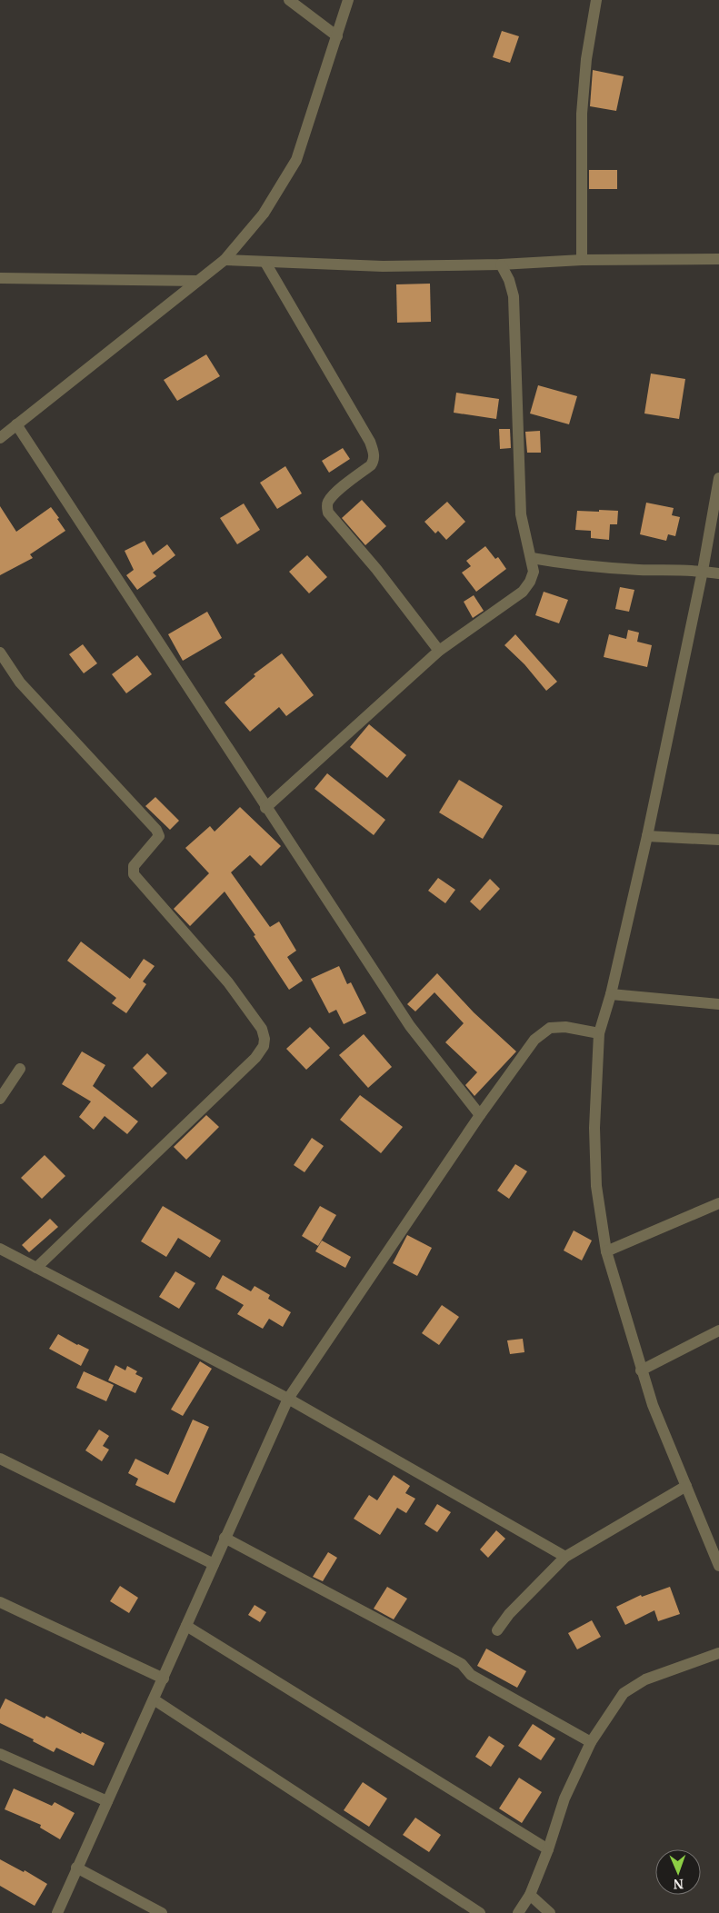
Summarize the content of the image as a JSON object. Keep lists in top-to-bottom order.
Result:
{
  "north": "bottom"
}
